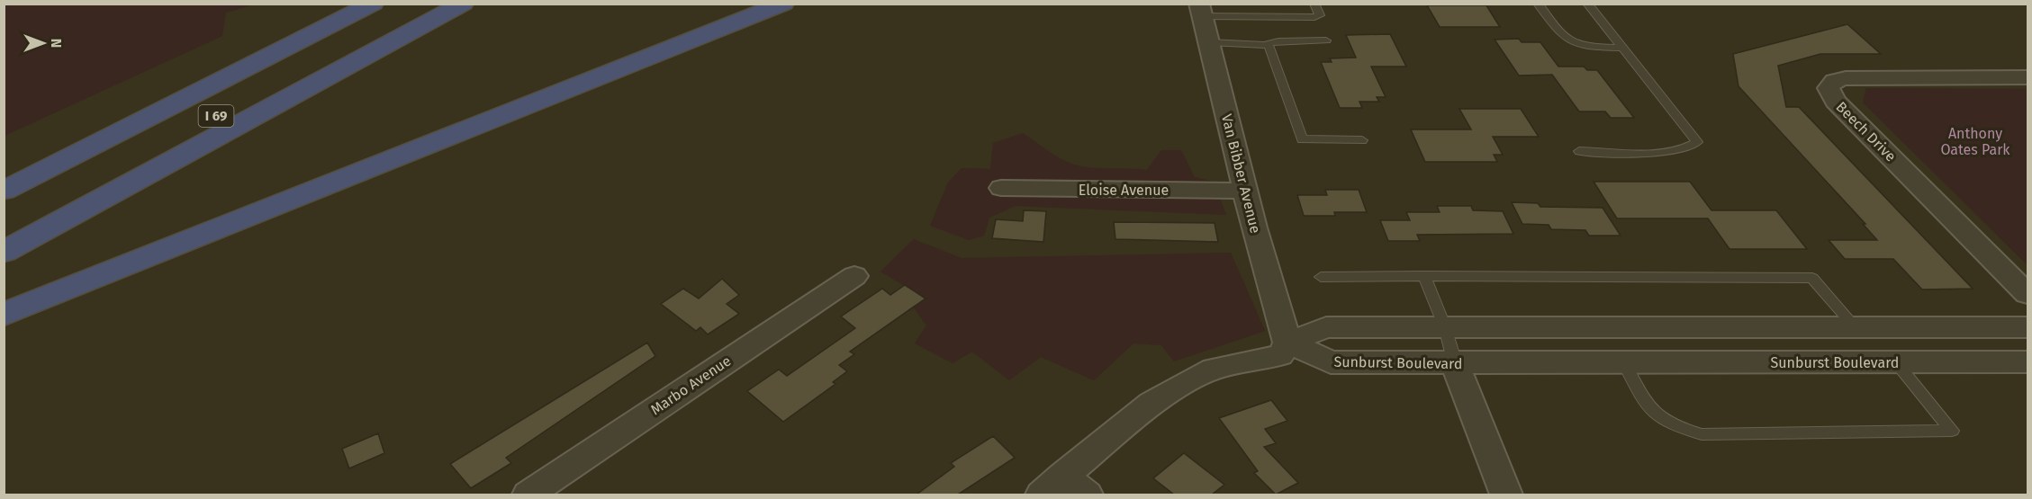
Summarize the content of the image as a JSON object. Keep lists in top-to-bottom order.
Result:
{
  "streets": {
    "highway": ["I 69"],
    "street": [
      "Beech Drive",
      "Van Bibber Avenue",
      "Eloise Avenue",
      "Sunburst Boulevard",
      "Marbo Avenue"
    ]
  },
  "crossings": [
    ["Van Bibber Avenue", "Eloise Avenue"],
    ["Van Bibber Avenue", "Sunburst Boulevard"]
  ],
  "parks": ["Anthony Oates Park"],
  "north": "right"
}
